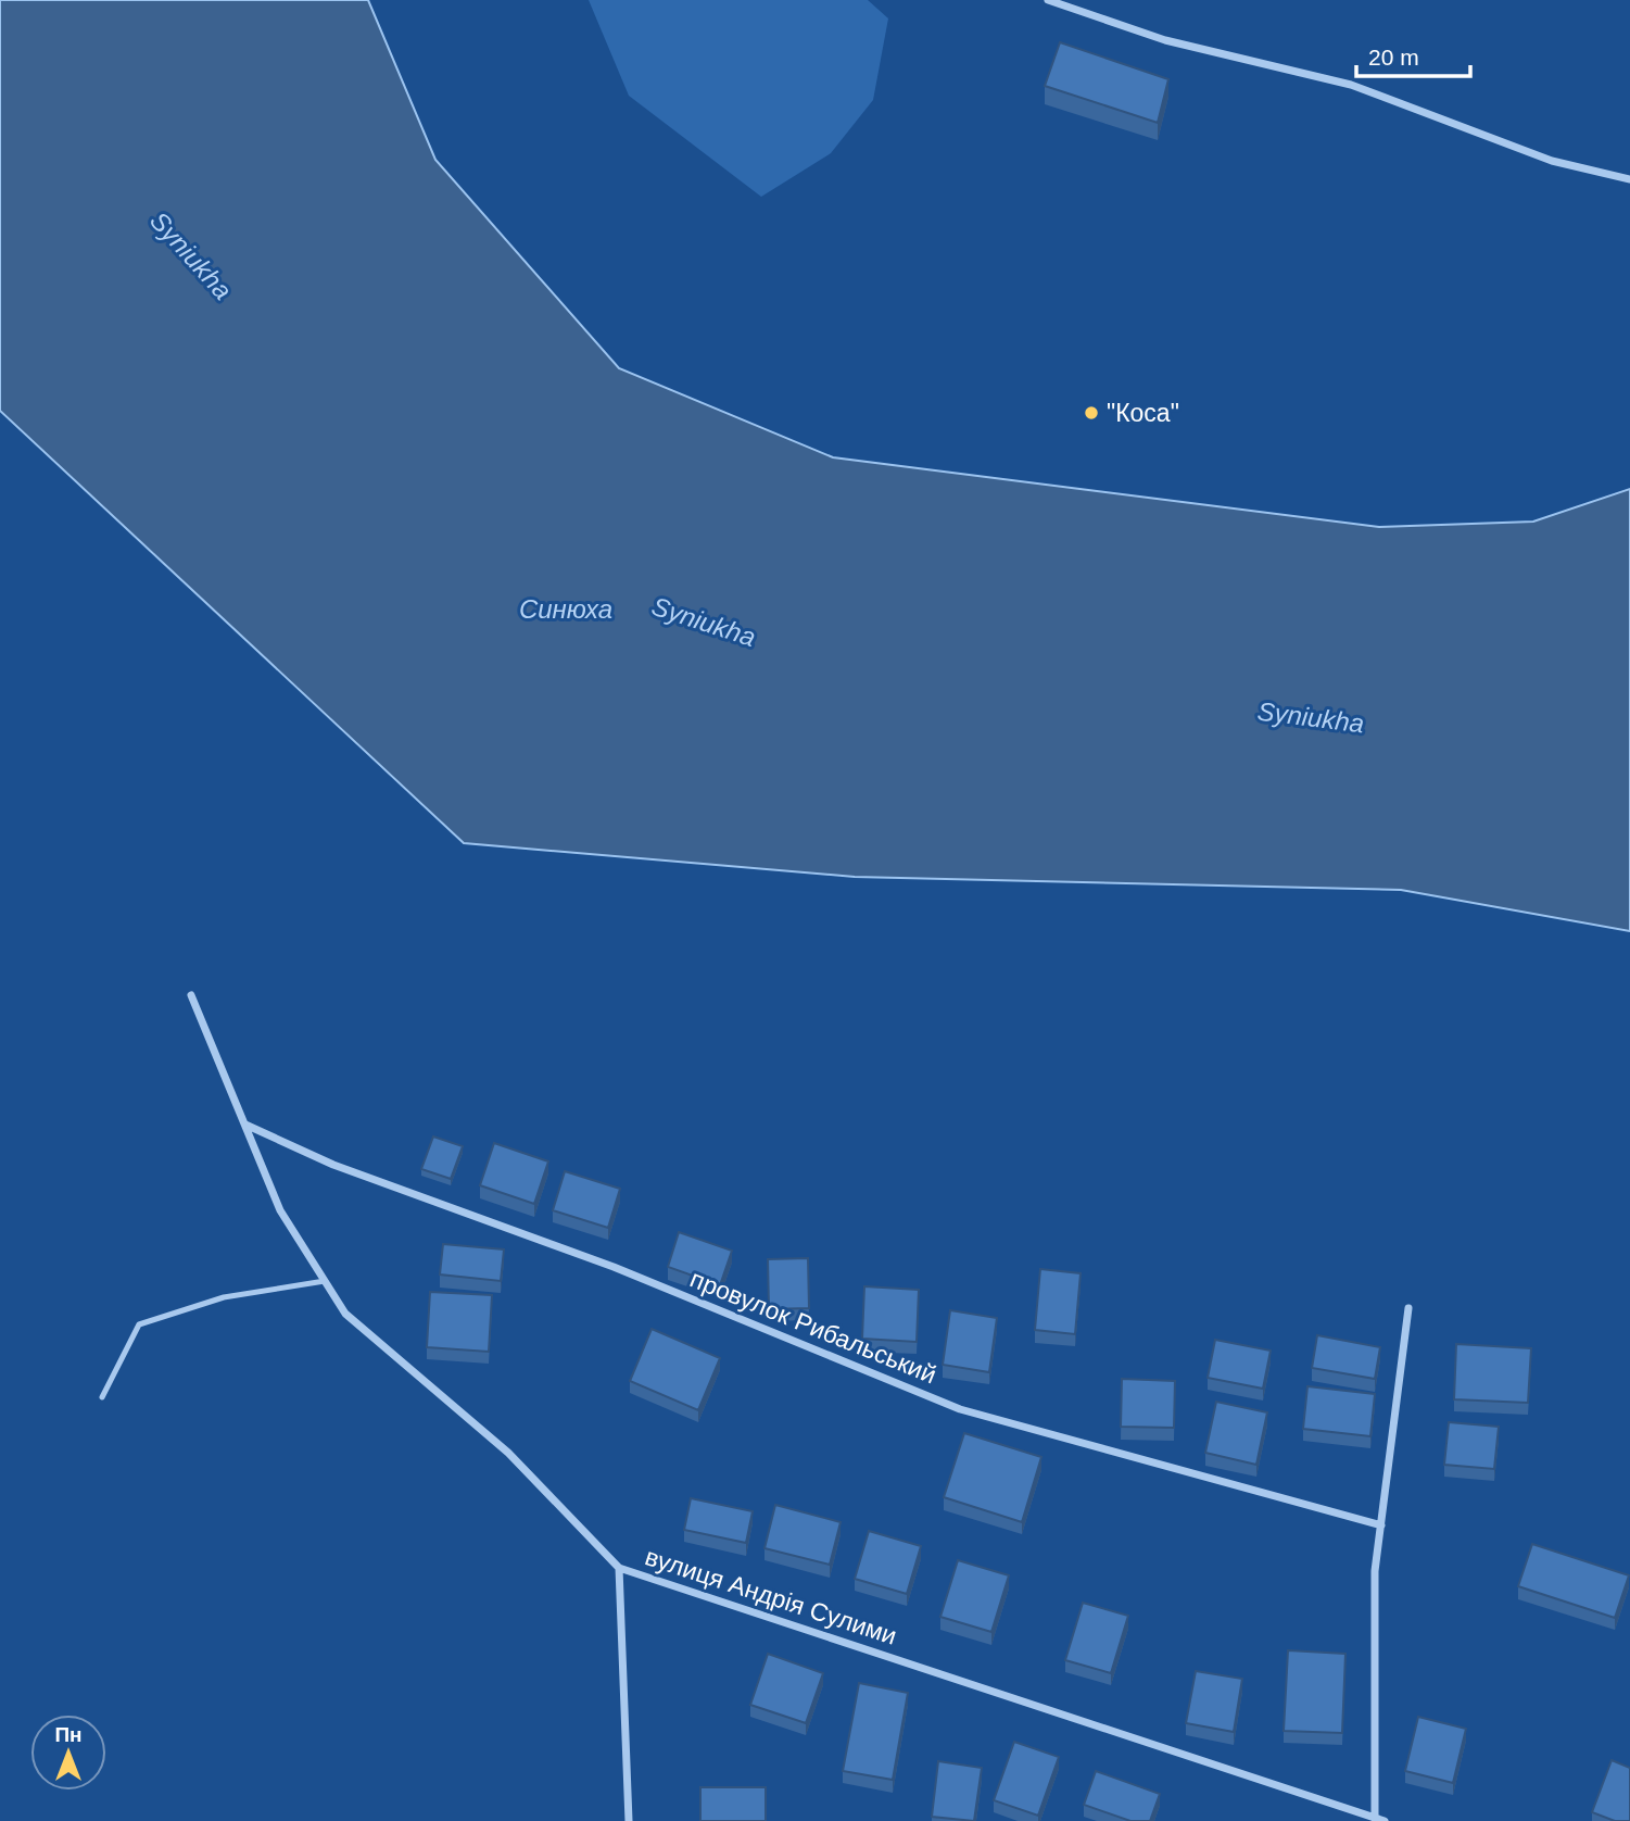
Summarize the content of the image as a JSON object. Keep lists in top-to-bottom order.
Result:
{
  "streets": {
    "street": ["провулок Рибальський", "вулиця Андрія Сулими"]
  },
  "crossings": [
    ["провулок Рибальський", "вулиця Андрія Сулими"]
  ],
  "water": ["Syniukha", "Синюха"],
  "places": ["\"Коса\""],
  "scale_bar": "20 m",
  "north": "top"
}
